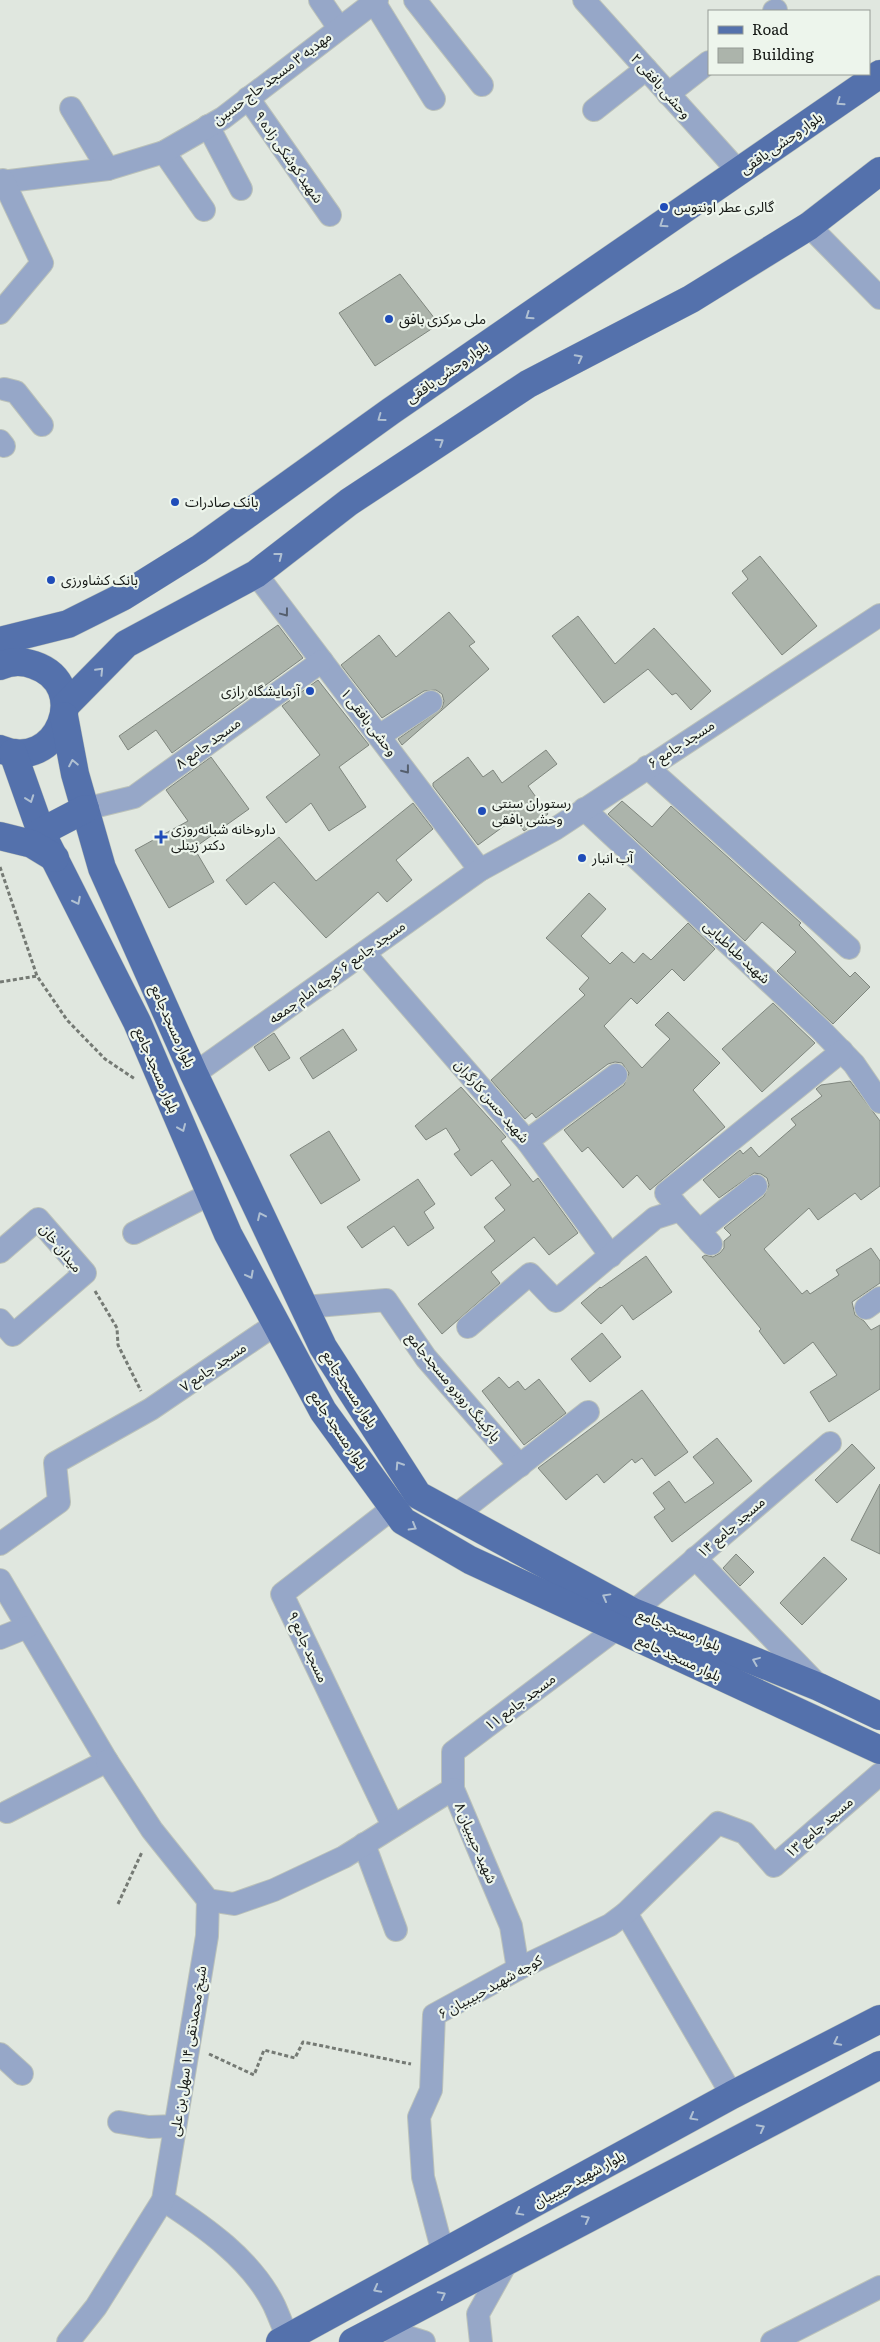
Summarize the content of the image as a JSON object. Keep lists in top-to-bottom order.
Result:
{
  "streets": {
    "main road": [
      "بلوار وحشی بافقی",
      "بلوار مسجدجامع",
      "بلوار مسجد جامع",
      "بلوار شهید حبیبیان"
    ],
    "street": [
      "مهدیه ۳ مسجد حاج حسین",
      "وحشی بافقی ۲",
      "شهید کوشکی زاده ۹",
      "وحشی بافقی ۱",
      "مسجد جامع ۸",
      "مسجد جامع ۶",
      "شهید طباطبایی",
      "مسجد جامع ۶ کوچه امام جمعه",
      "شهید حسن کارگران",
      "میدان خان",
      "مسجد جامع ۷",
      "پارکینگ روبرو مسجدجامع",
      "مسجد جامع ۱۴",
      "مسجد جامع ۹",
      "مسجد جامع ۱۱",
      "مسجد جامع ۱۳",
      "شهید حبیبیان ۸",
      "کوچه شهید حبیبیان ۶",
      "شیخ محمدتقی ۱۴ سهل بن علی"
    ]
  },
  "crossings": [
    ["مهدیه ۳ مسجد حاج حسین", "شهید کوشکی زاده ۹"],
    ["وحشی بافقی ۲", "بلوار وحشی بافقی"],
    ["بلوار وحشی بافقی", "بلوار مسجدجامع"],
    ["وحشی بافقی ۱", "مسجد جامع ۸"],
    ["وحشی بافقی ۱", "مسجد جامع ۶"],
    ["وحشی بافقی ۱", "مسجد جامع ۶ کوچه امام جمعه"],
    ["مسجد جامع ۸", "بلوار مسجدجامع"],
    ["مسجد جامع ۶", "شهید طباطبایی"],
    ["مسجد جامع ۶", "مسجد جامع ۶ کوچه امام جمعه"],
    ["مسجد جامع ۶ کوچه امام جمعه", "بلوار مسجدجامع"],
    ["مسجد جامع ۶ کوچه امام جمعه", "شهید حسن کارگران"],
    ["بلوار مسجدجامع", "بلوار مسجد جامع"],
    ["بلوار مسجدجامع", "پارکینگ روبرو مسجدجامع"],
    ["بلوار مسجدجامع", "مسجد جامع ۱۴"],
    ["بلوار مسجدجامع", "مسجد جامع ۱۱"],
    ["بلوار مسجد جامع", "مسجد جامع ۷"],
    ["بلوار مسجد جامع", "مسجد جامع ۱۴"],
    ["بلوار مسجد جامع", "مسجد جامع ۹"],
    ["بلوار مسجد جامع", "مسجد جامع ۱۱"],
    ["مسجد جامع ۱۴", "مسجد جامع ۱۱"],
    ["مسجد جامع ۹", "شهید حبیبیان ۸"],
    ["مسجد جامع ۱۱", "شهید حبیبیان ۸"],
    ["مسجد جامع ۱۳", "کوچه شهید حبیبیان ۶"],
    ["شهید حبیبیان ۸", "کوچه شهید حبیبیان ۶"],
    ["کوچه شهید حبیبیان ۶", "بلوار شهید حبیبیان"]
  ],
  "one_way": ["وحشی بافقی ۱", "بلوار مسجدجامع", "بلوار مسجد جامع"],
  "places": {
    "other": [
      "گالری عطر اونتوس",
      "ملی مرکزی بافق",
      "بانک صادرات",
      "بانک کشاورزی",
      "آزمایشگاه رازی",
      "رستوران سنتی وحشی بافقی",
      "آب انبار"
    ],
    "health": ["داروخانه شبانه‌روزی دکتر زینلی"]
  },
  "legend": ["Road", "Building"]
}
